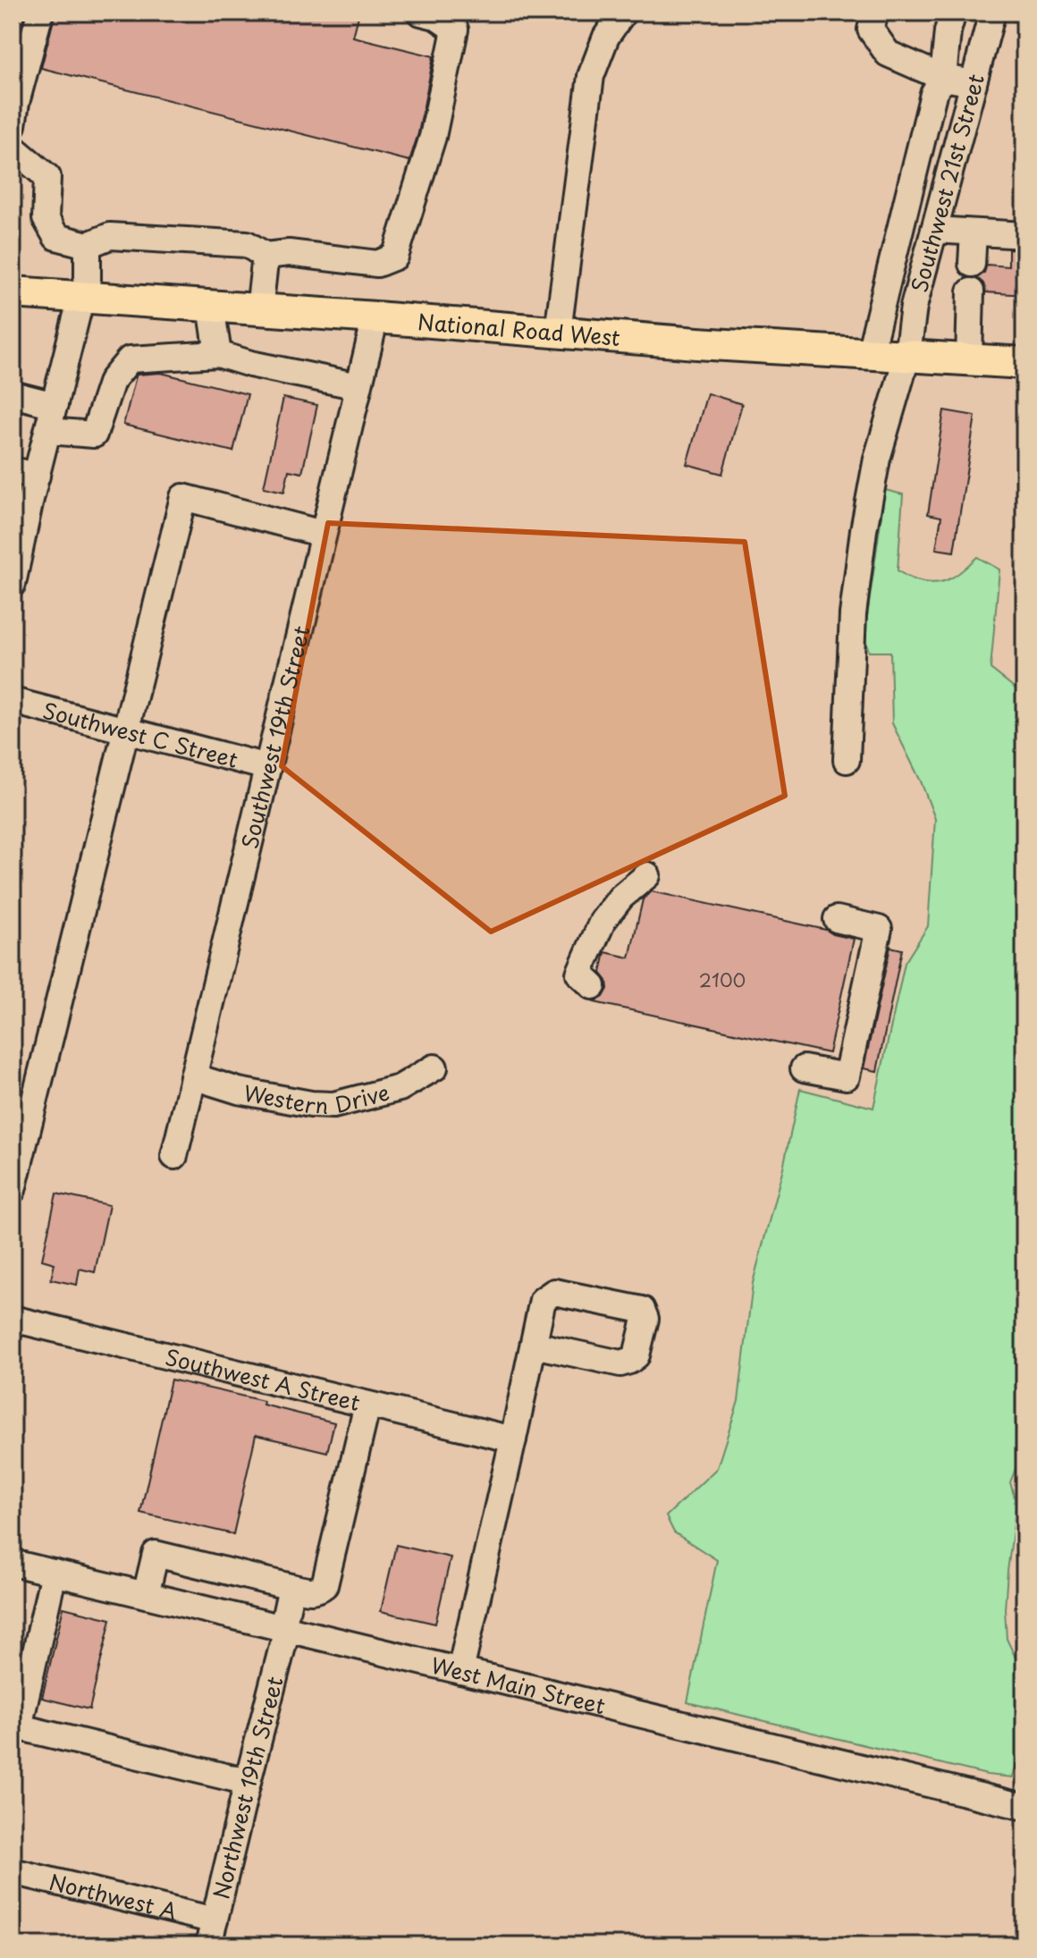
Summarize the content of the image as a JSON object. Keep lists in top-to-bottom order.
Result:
{
  "streets": {
    "main road": ["National Road West"],
    "street": [
      "Southwest 21st Street",
      "Southwest C Street",
      "Southwest 19th Street",
      "Western Drive",
      "Southwest A Street",
      "West Main Street",
      "Northwest 19th Street",
      "Northwest A"
    ]
  },
  "crossings": [
    ["Southwest 21st Street", "National Road West"],
    ["National Road West", "Southwest 19th Street"],
    ["Southwest C Street", "Southwest 19th Street"],
    ["Southwest 19th Street", "Western Drive"],
    ["West Main Street", "Northwest 19th Street"],
    ["Northwest 19th Street", "Northwest A"]
  ],
  "house_numbers": ["2100"]
}
